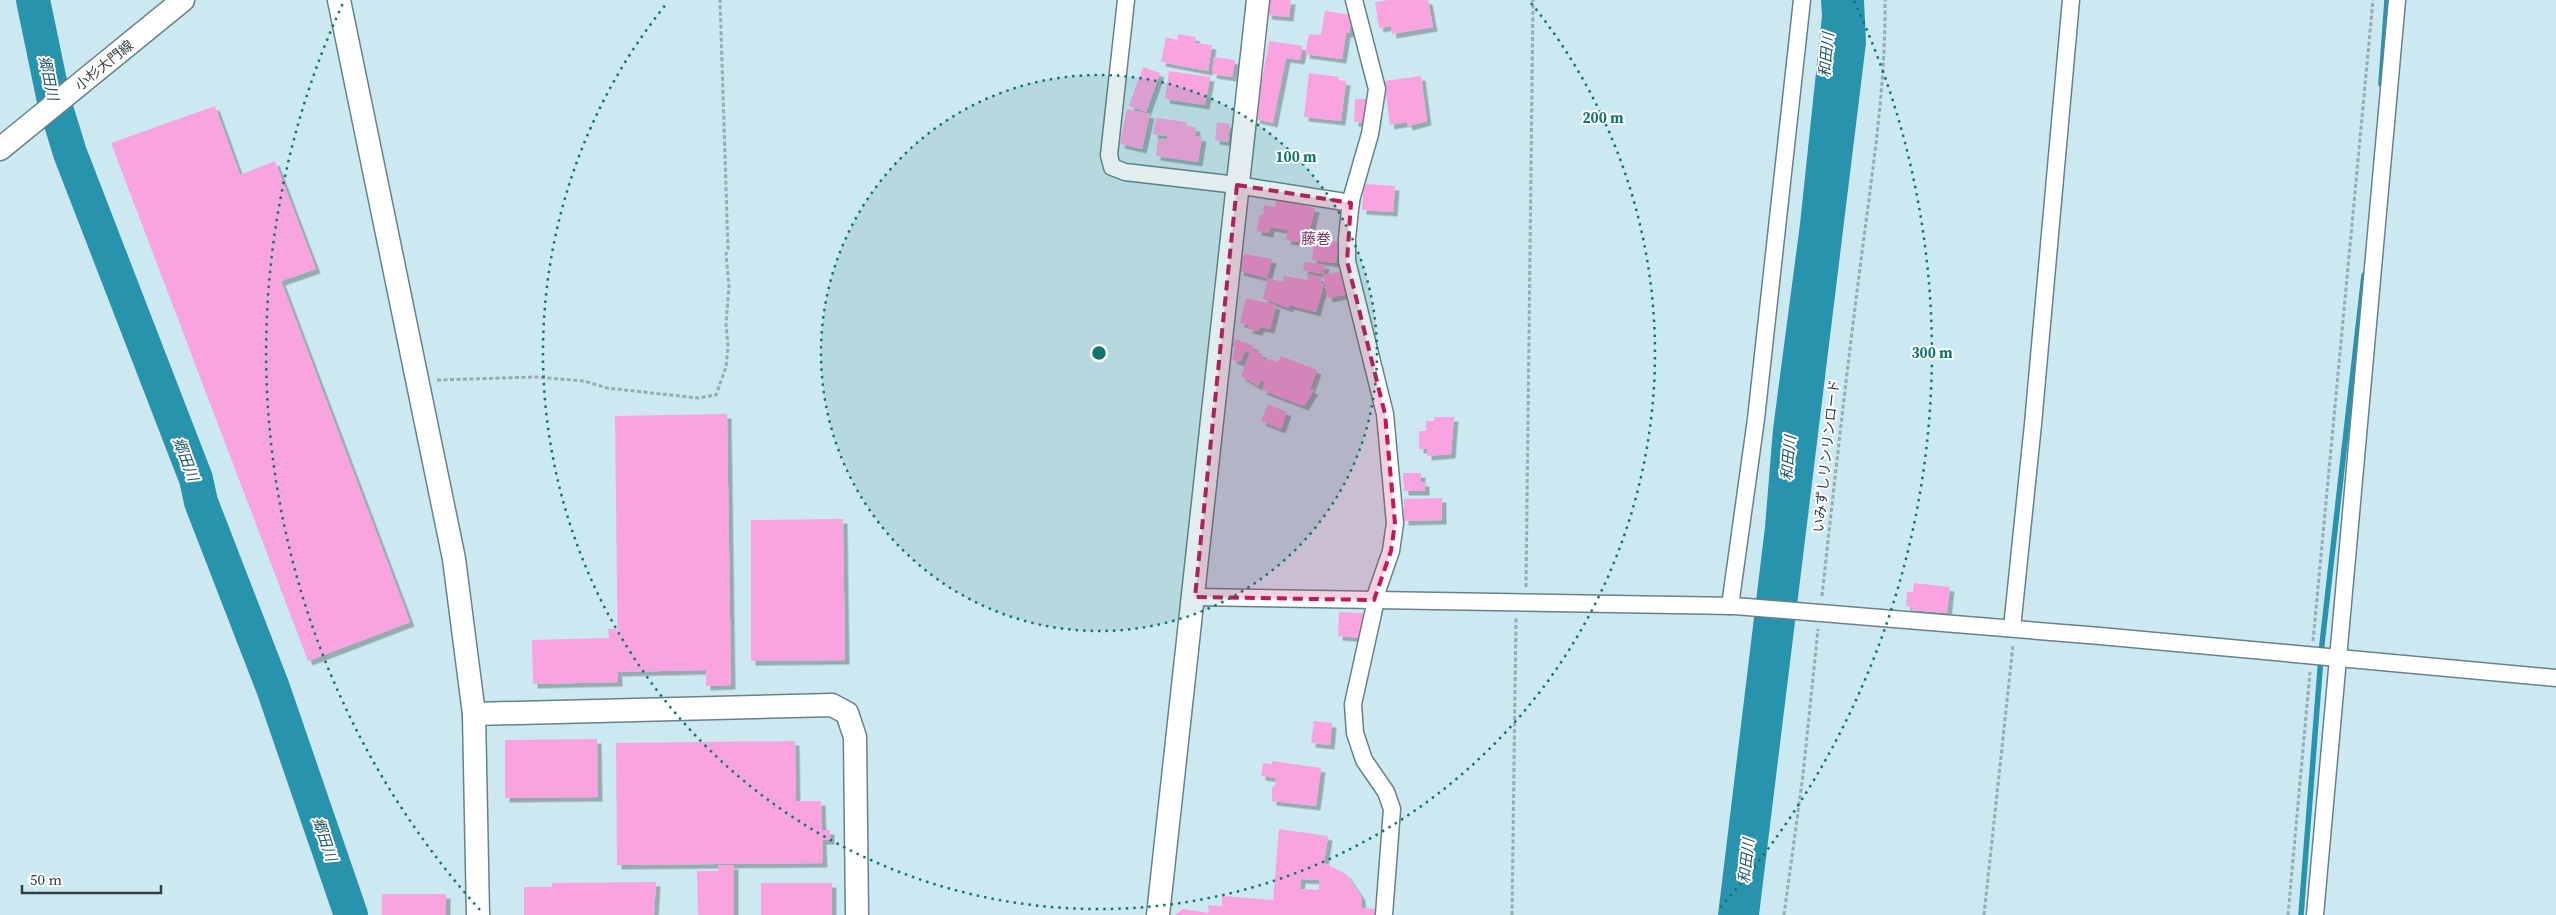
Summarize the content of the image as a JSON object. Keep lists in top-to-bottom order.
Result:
{
  "streets": {
    "street": ["小杉大門線"],
    "path": ["いみずしリンリンロード"]
  },
  "districts": ["藤巻"],
  "water": ["和田川", "郷田川"],
  "scale_bar": "50 m",
  "rings": ["200 m", "100 m", "300 m"]
}
